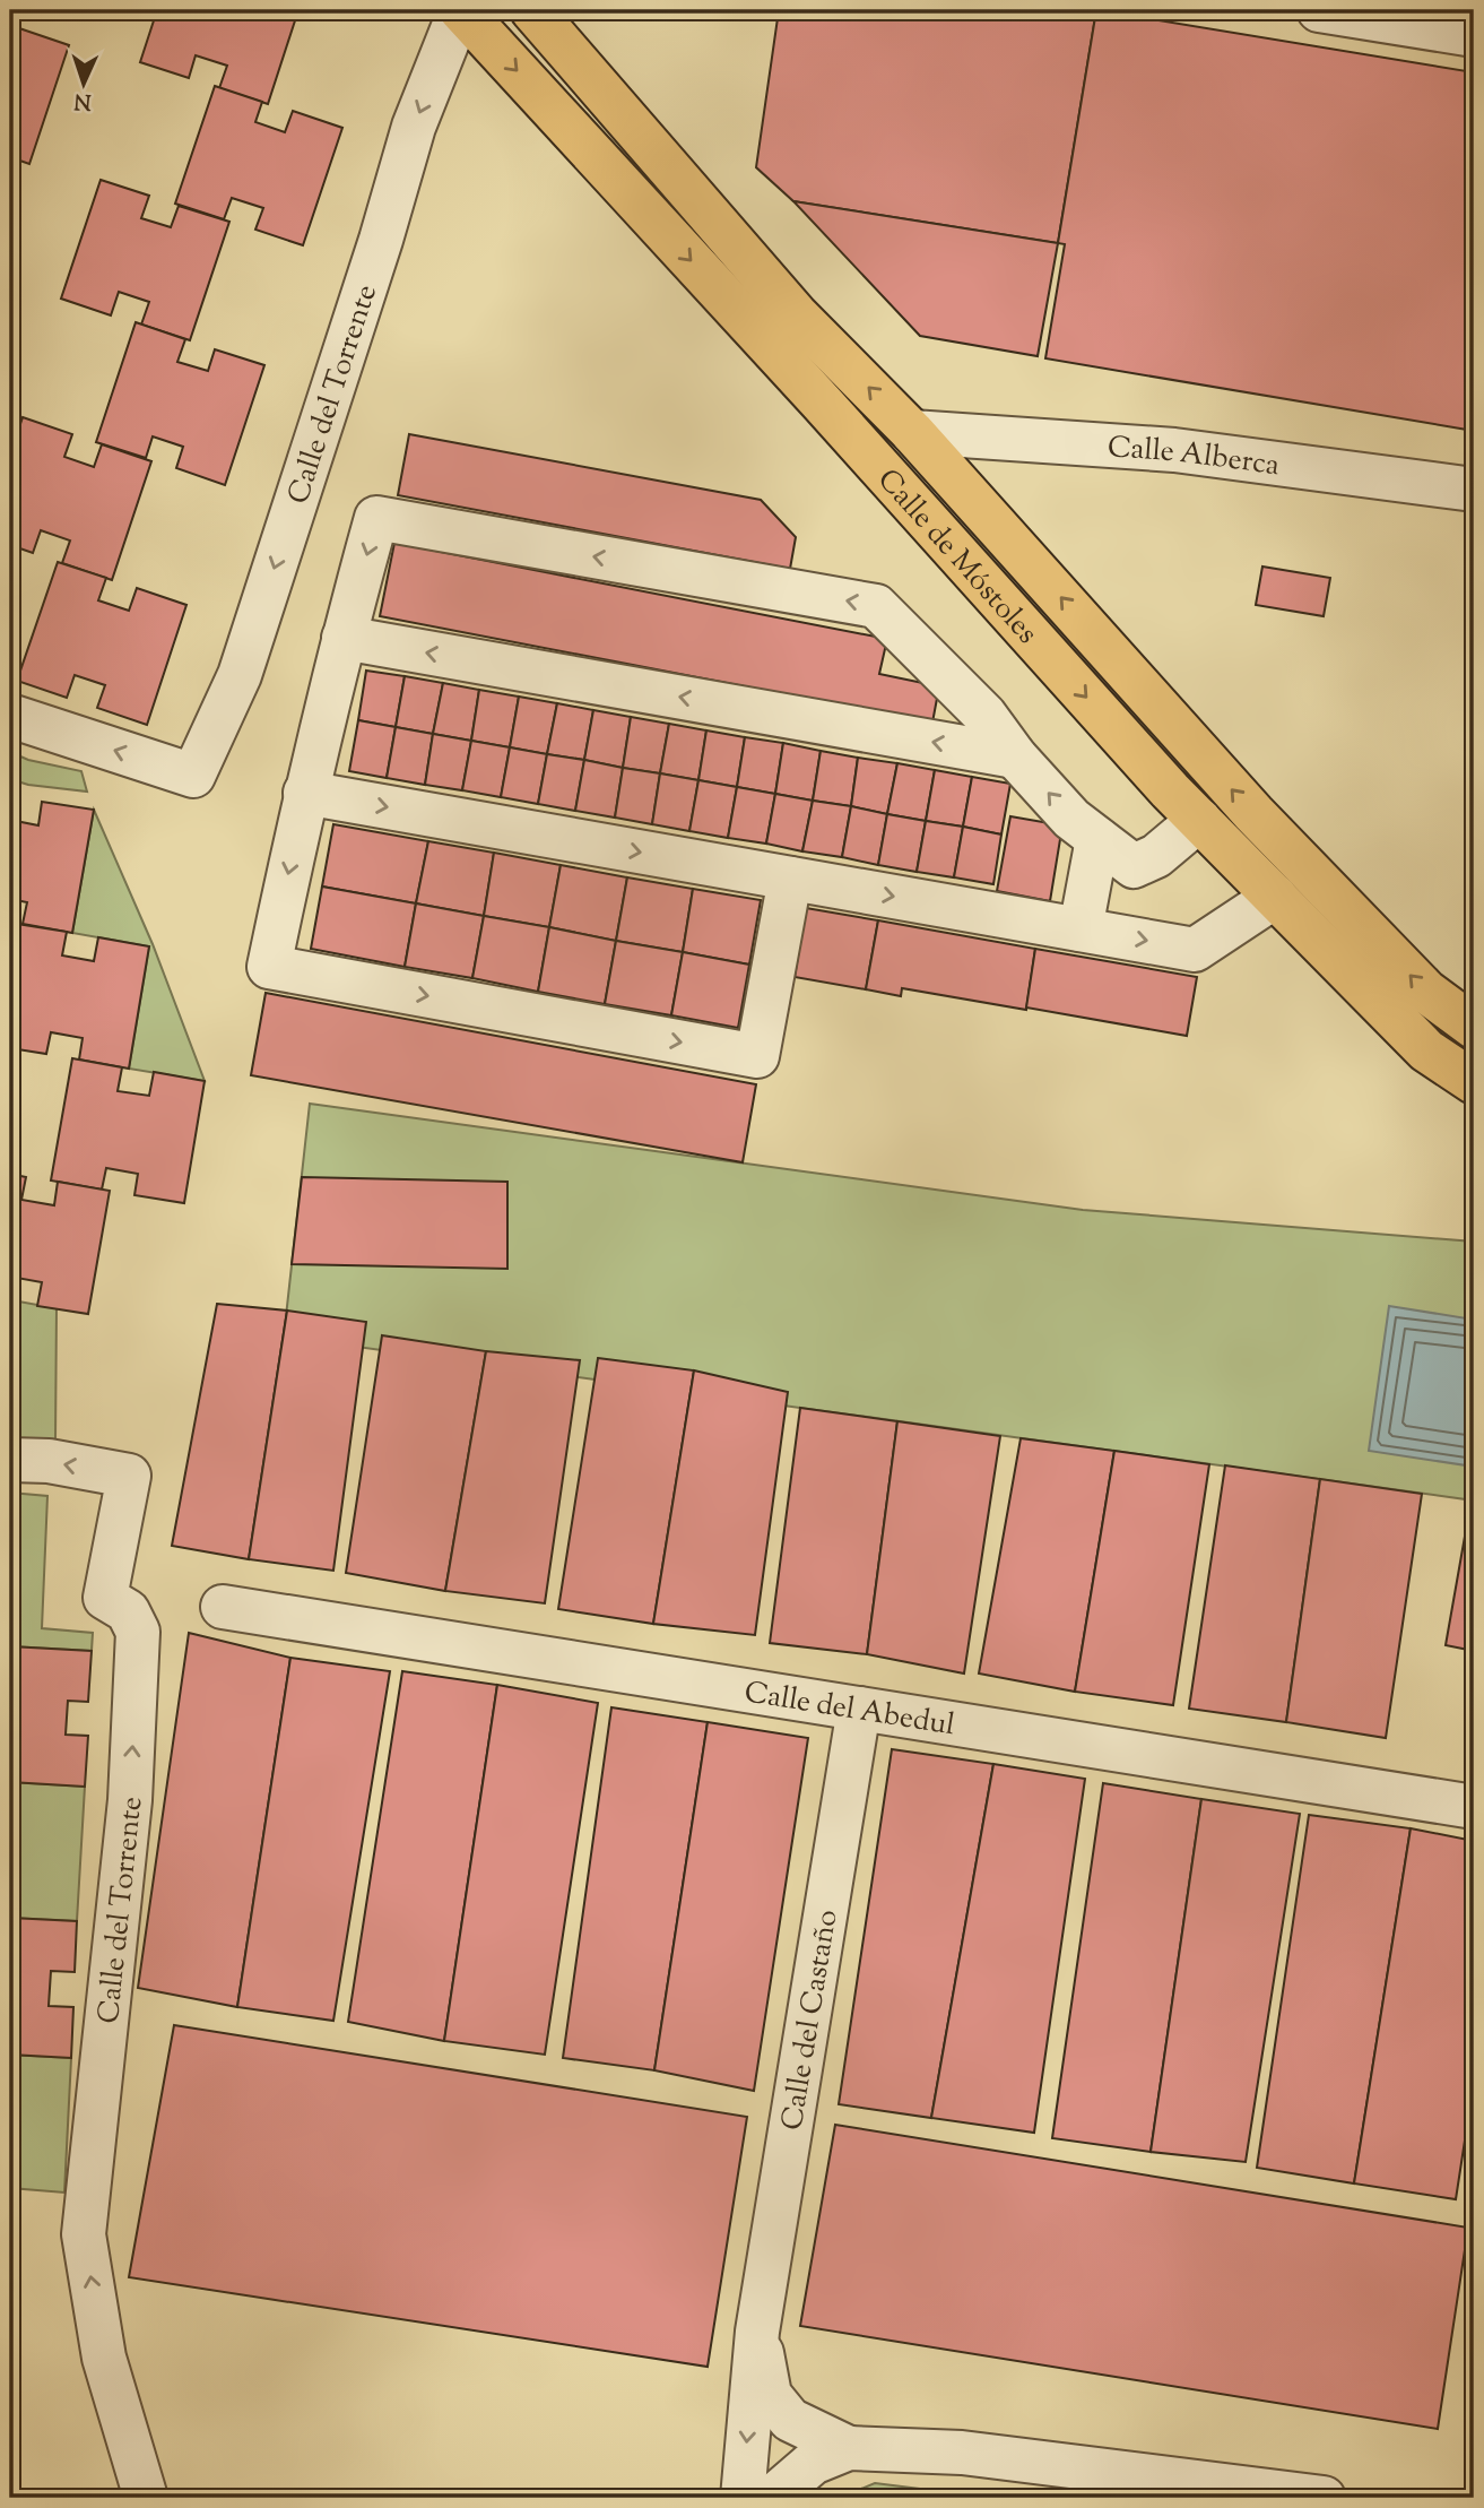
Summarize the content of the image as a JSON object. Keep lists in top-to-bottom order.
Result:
{
  "streets": {
    "main road": ["Calle de Móstoles"],
    "street": [
      "Calle del Torrente",
      "Calle Alberca",
      "Calle del Abedul",
      "Calle del Castaño"
    ]
  },
  "crossings": [
    ["Calle del Torrente", "Calle de Móstoles"],
    ["Calle Alberca", "Calle de Móstoles"],
    ["Calle del Abedul", "Calle del Castaño"]
  ],
  "north": "bottom"
}
